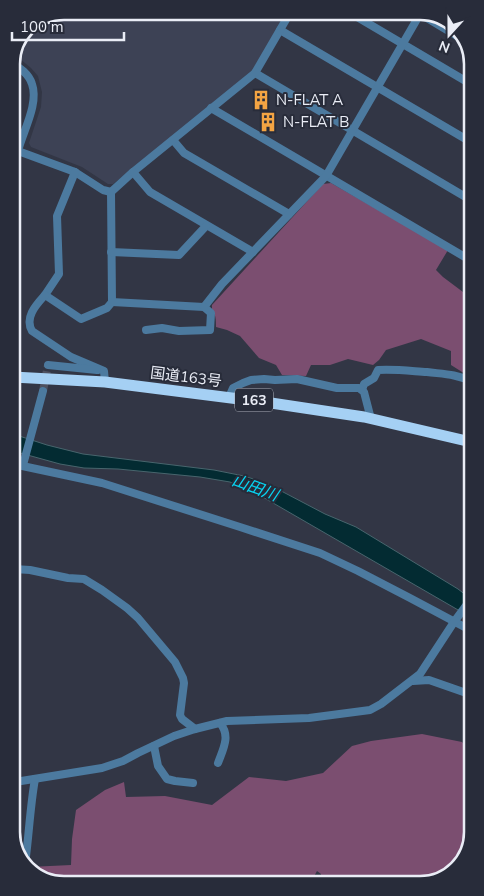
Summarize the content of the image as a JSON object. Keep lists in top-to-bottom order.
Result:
{
  "streets": {
    "highway": ["国道163号", "163"]
  },
  "water": ["山田川"],
  "places": {
    "building": ["N-FLAT A", "N-FLAT B"]
  },
  "scale_bar": "100 m",
  "north": "bottom"
}
